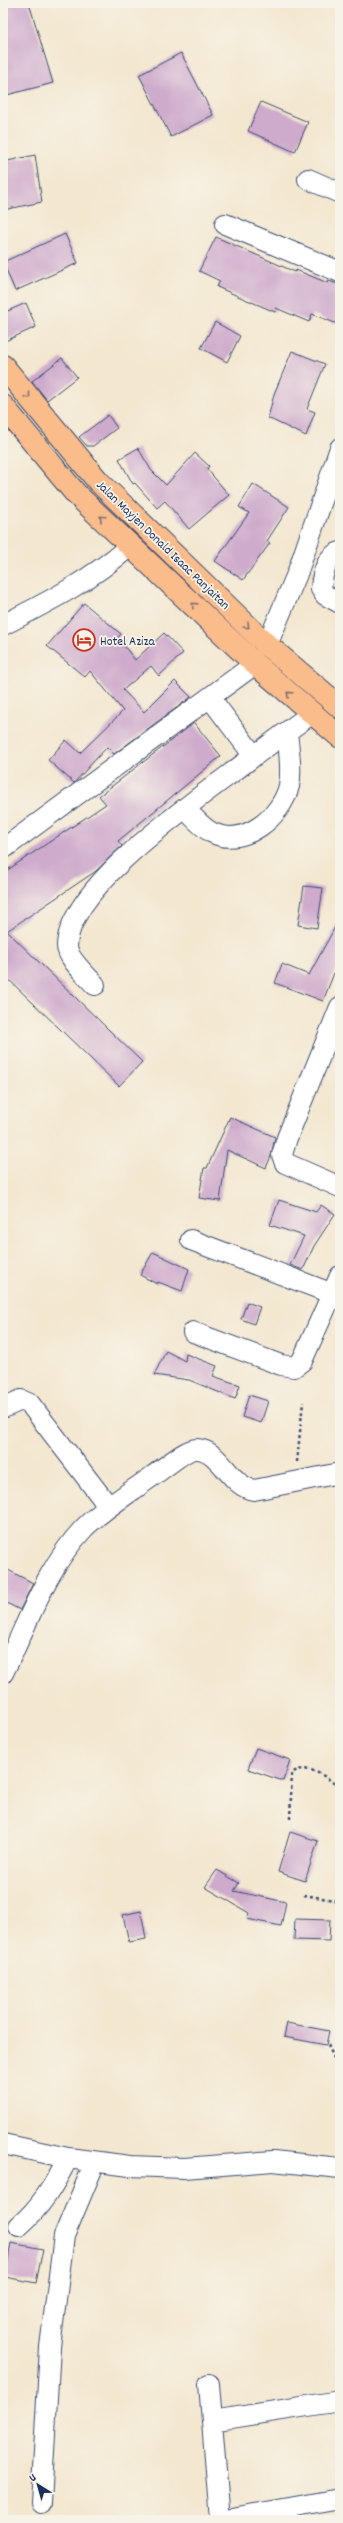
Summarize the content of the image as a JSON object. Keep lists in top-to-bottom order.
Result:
{
  "streets": {
    "highway": ["Jalan Mayjen Donald Isaac Panjaitan"]
  },
  "places": {
    "hotel": ["Hotel Aziza"]
  },
  "north": "top left"
}
